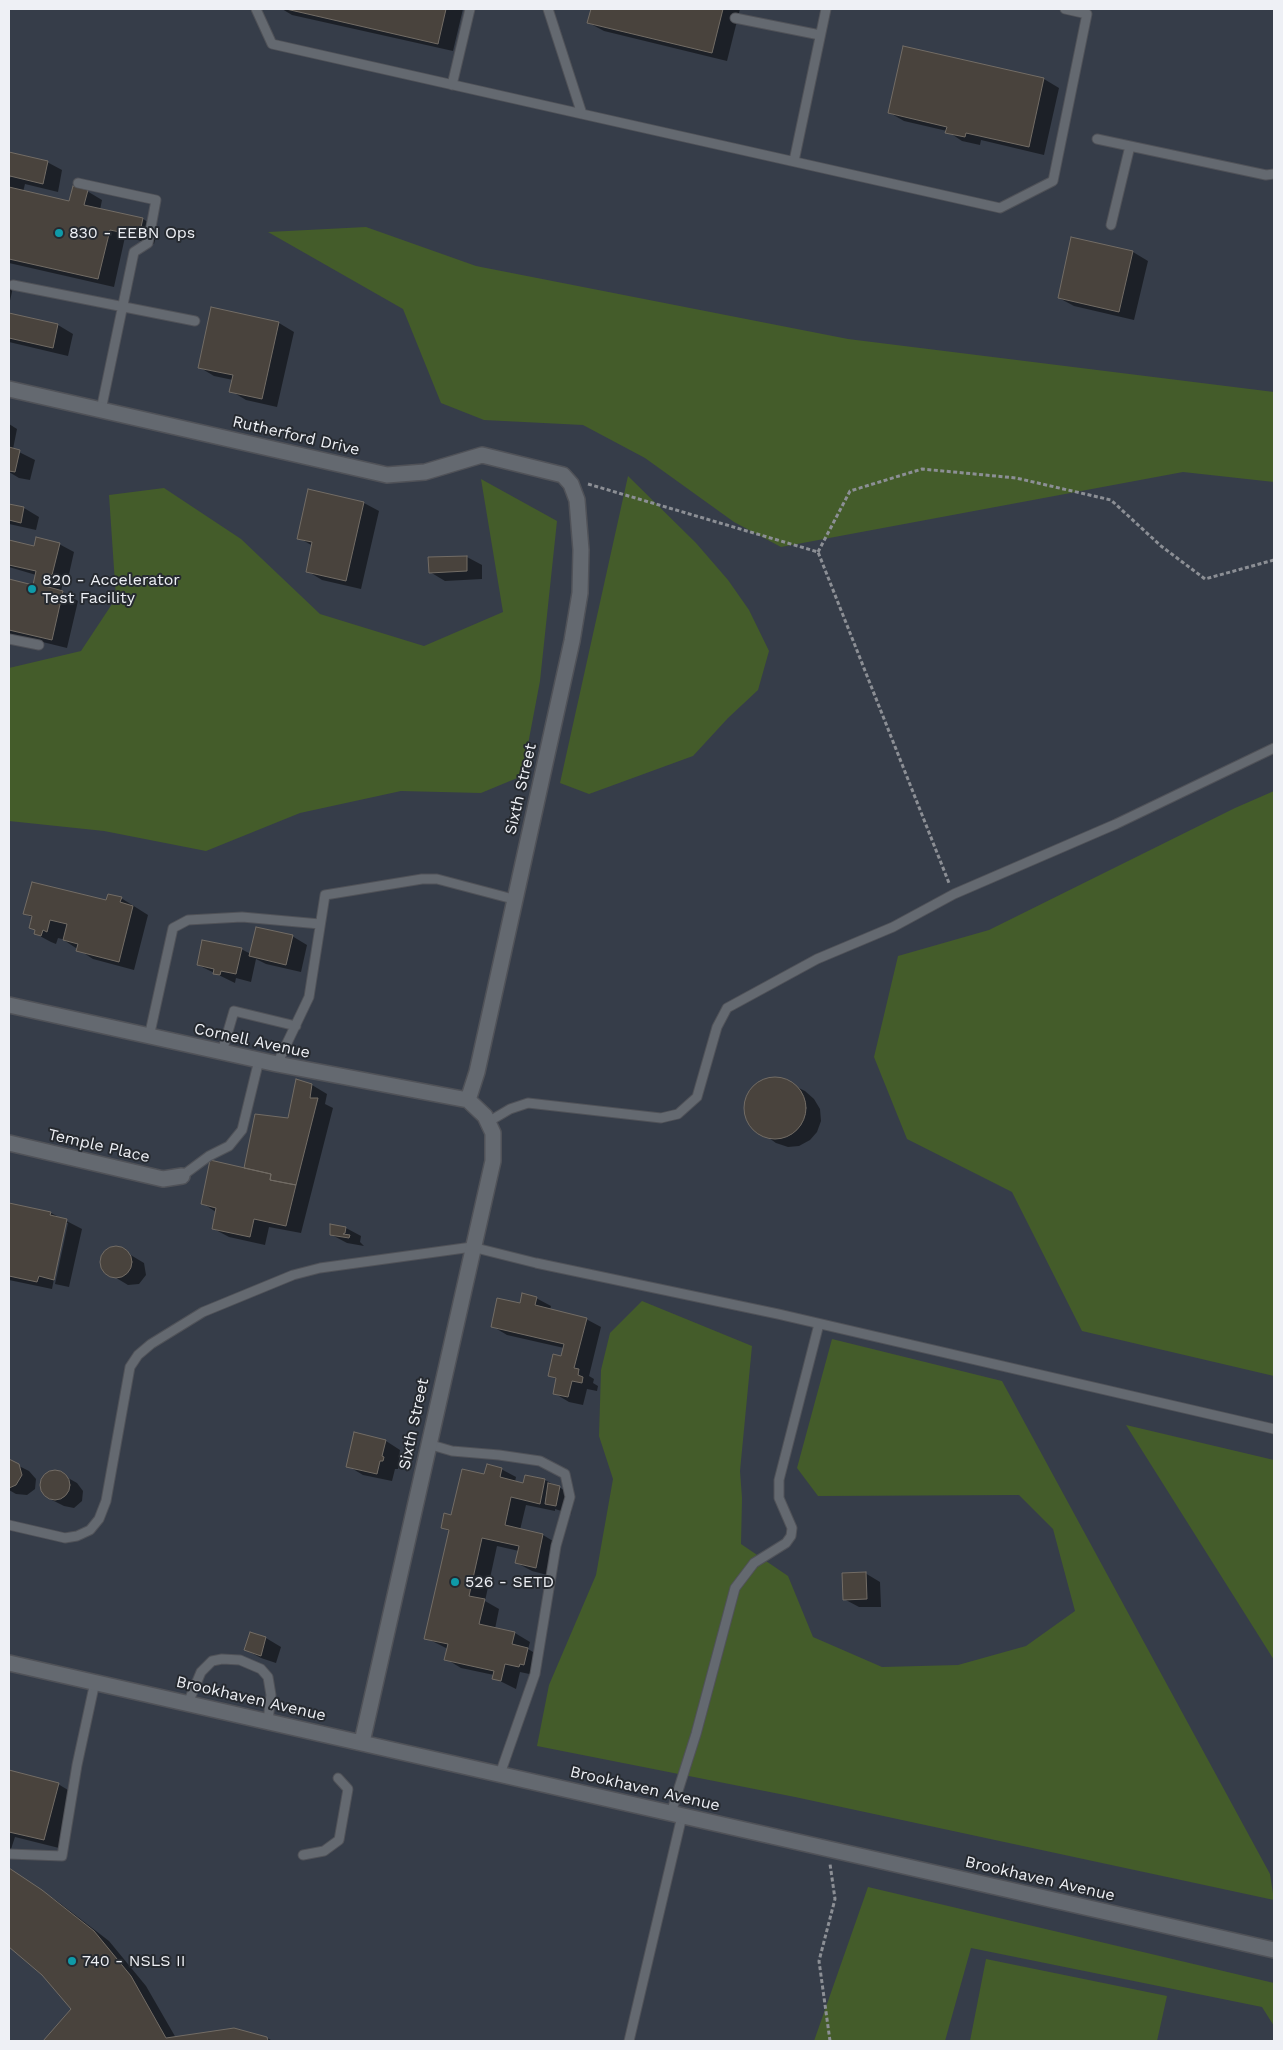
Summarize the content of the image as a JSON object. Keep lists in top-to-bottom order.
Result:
{
  "streets": {
    "street": [
      "Rutherford Drive",
      "Sixth Street",
      "Cornell Avenue",
      "Temple Place",
      "Brookhaven Avenue"
    ]
  },
  "crossings": [
    ["Rutherford Drive", "Sixth Street"],
    ["Sixth Street", "Cornell Avenue"],
    ["Sixth Street", "Brookhaven Avenue"]
  ],
  "places": [
    "830 - EEBN Ops",
    "820 - Accelerator Test Facility",
    "526 - SETD",
    "740 - NSLS II"
  ]
}
